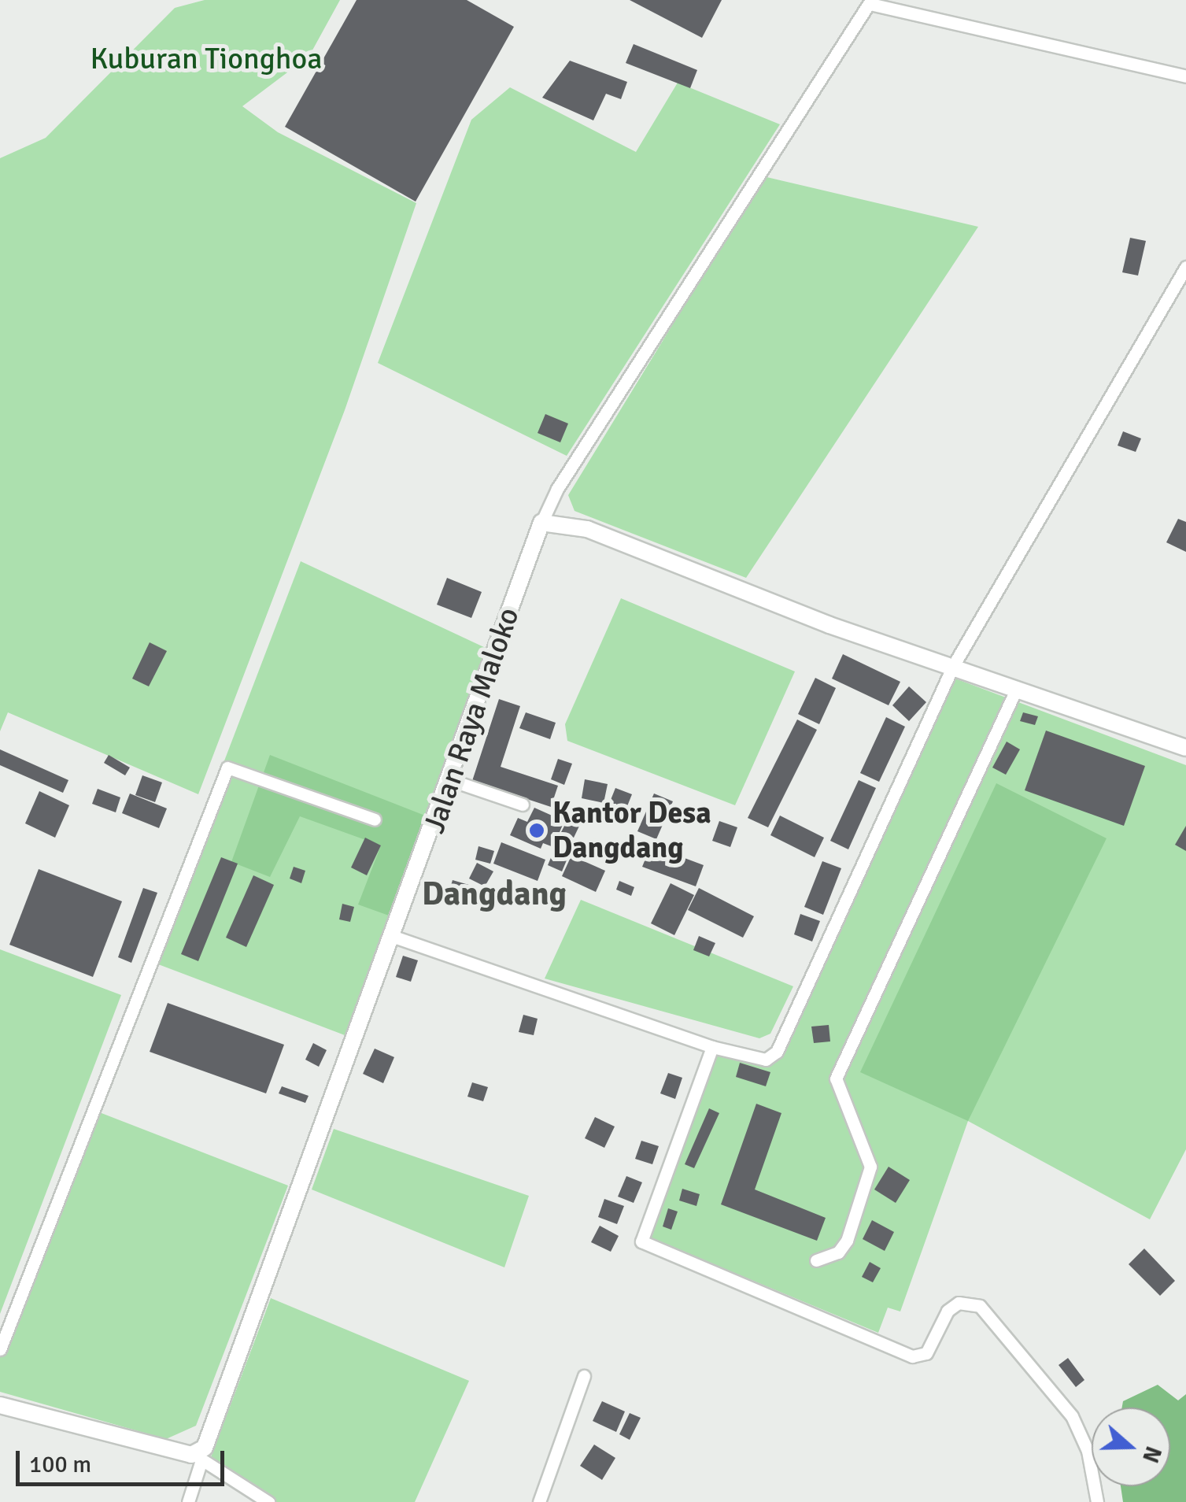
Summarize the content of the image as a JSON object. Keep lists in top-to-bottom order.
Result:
{
  "streets": {
    "street": ["Jalan Raya Maloko"]
  },
  "districts": ["Dangdang"],
  "parks": ["Kuburan Tionghoa"],
  "places": ["Kantor Desa Dangdang"],
  "scale_bar": "100 m",
  "north": "right"
}
